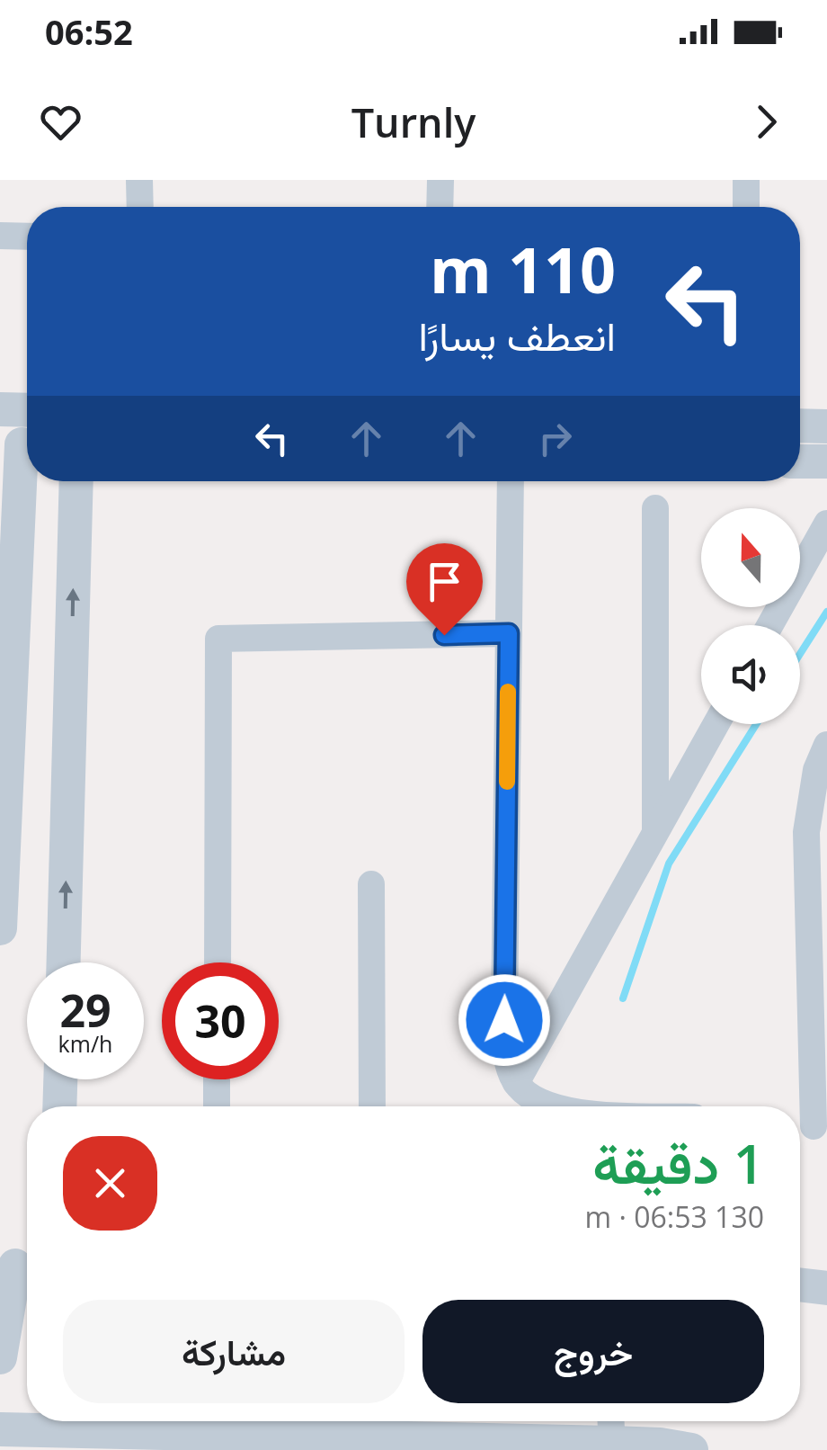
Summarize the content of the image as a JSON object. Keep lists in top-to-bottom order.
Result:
{
  "north": "top",
  "page": {
    "status": "06:52",
    "header": "Turnly",
    "turn": ["110 m", "انعطف يسارًا"],
    "speed": "29 km/h",
    "limit": "30",
    "heading": ["1 دقيقة", "130 m · 06:53"],
    "buttons": ["خروج", "مشاركة"]
  }
}
